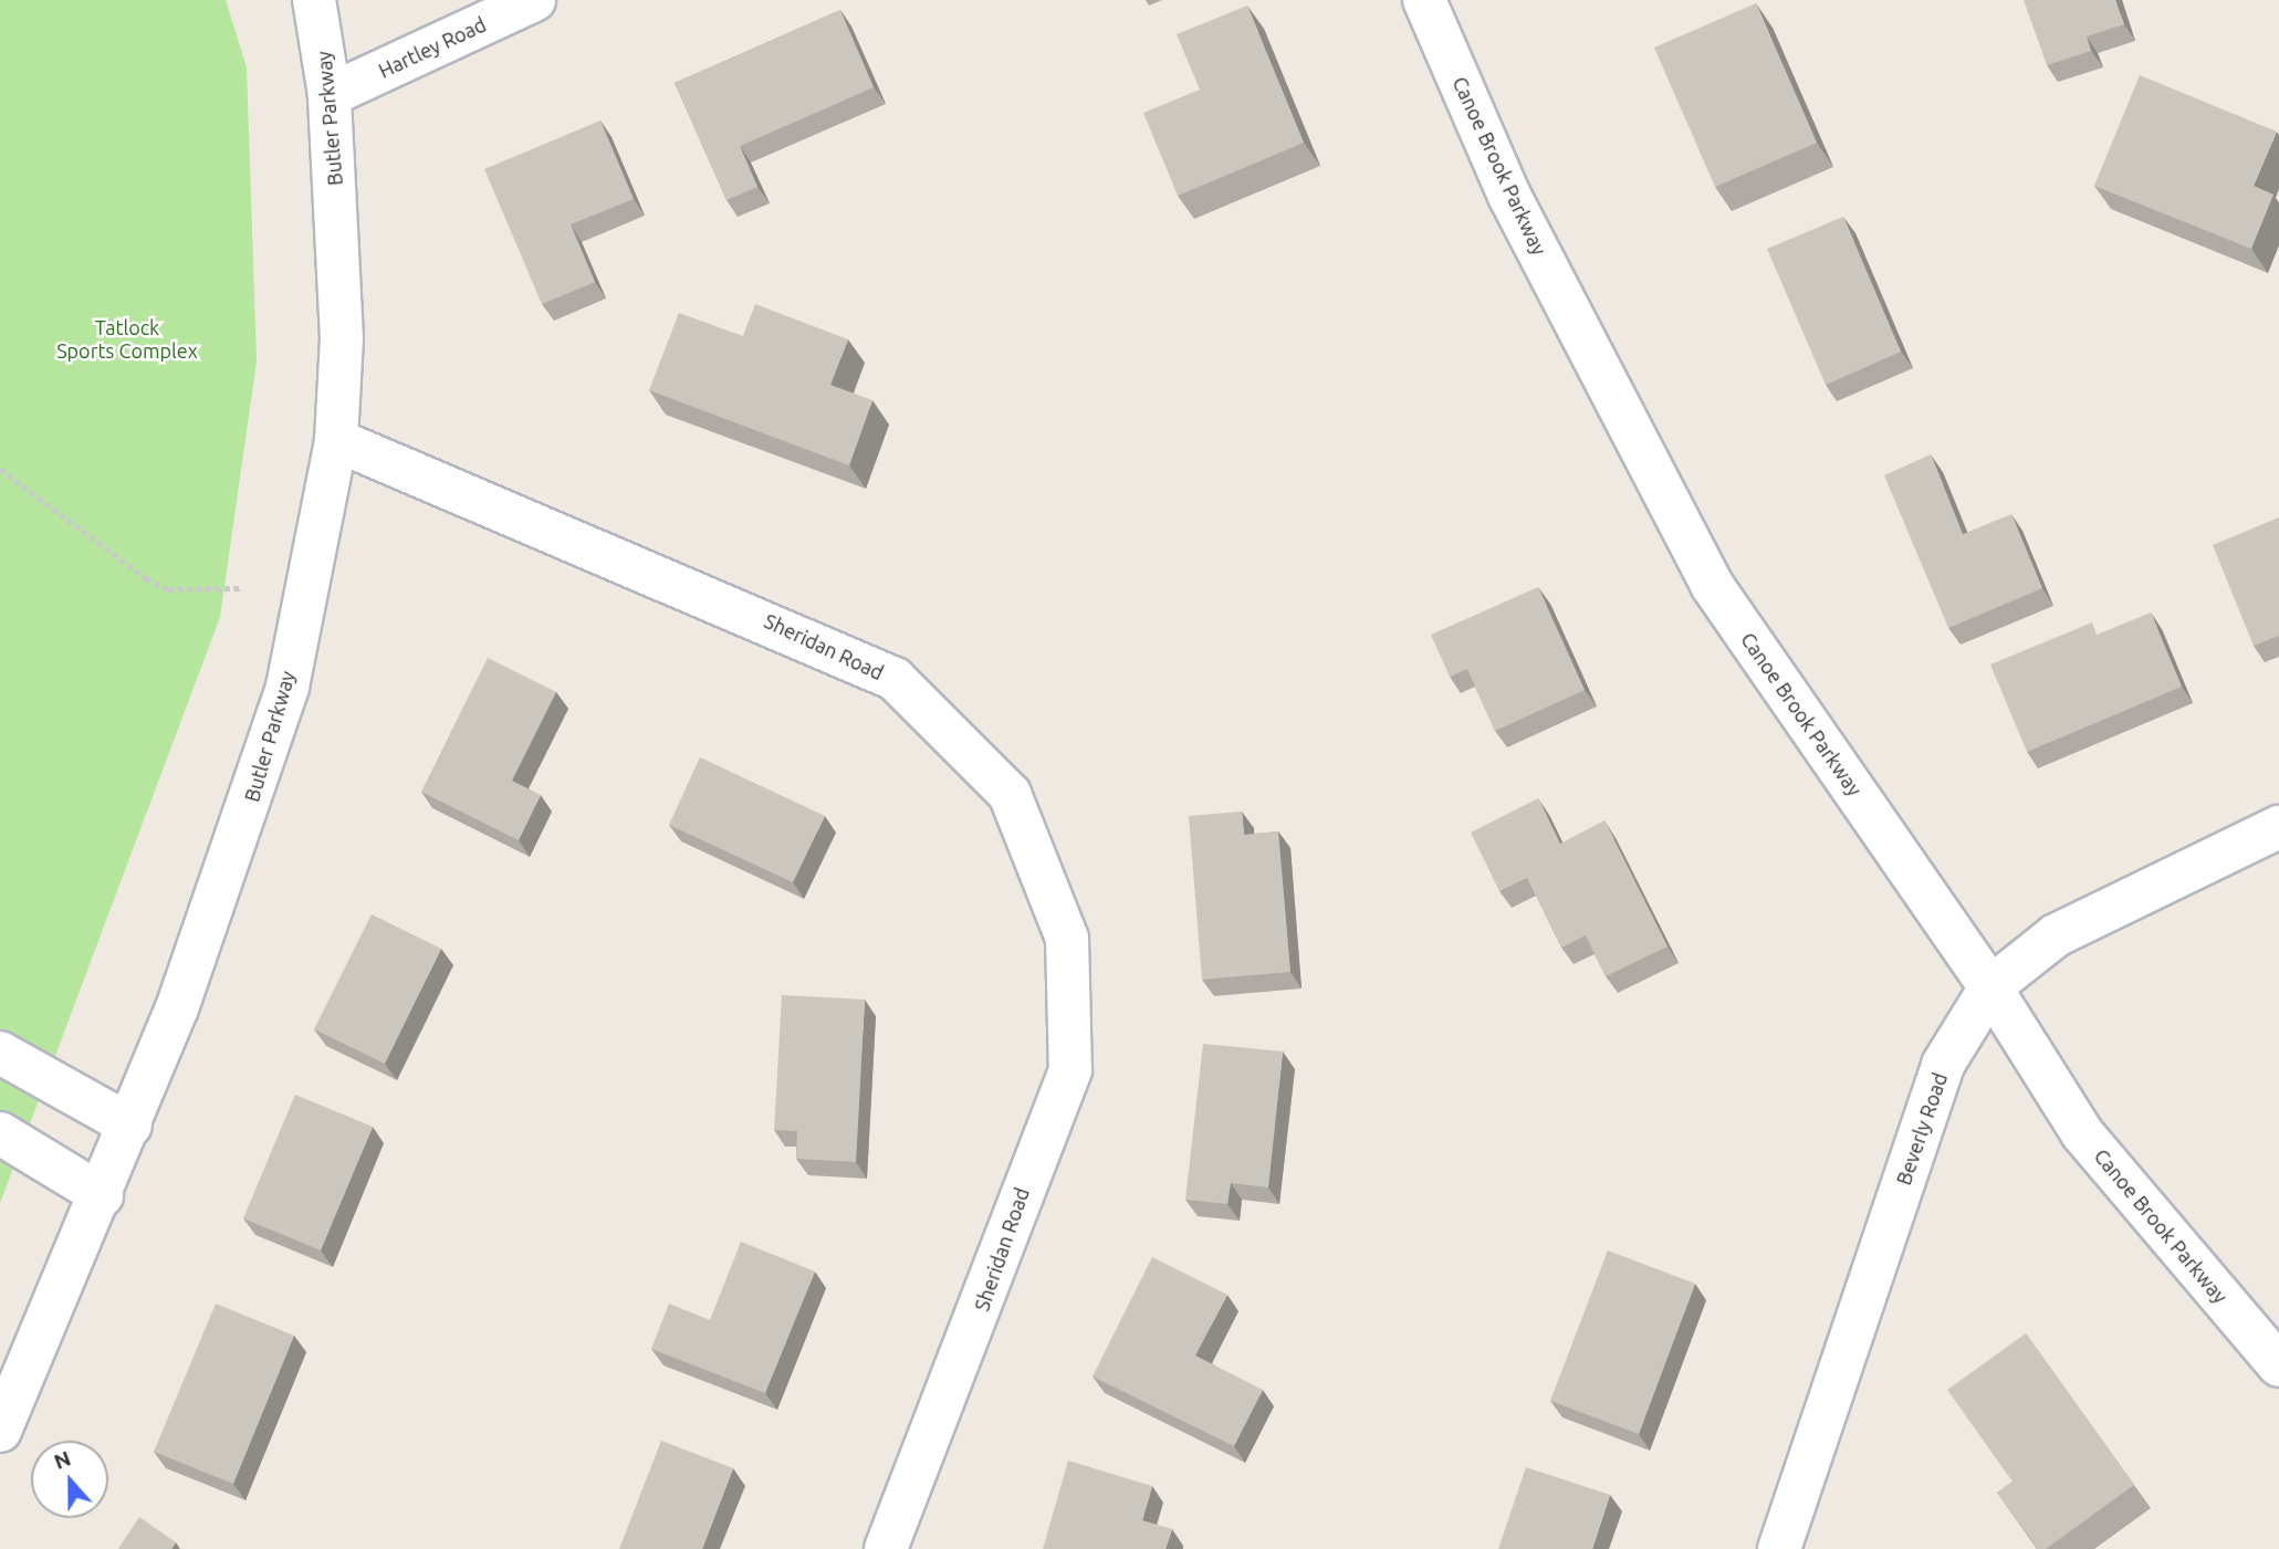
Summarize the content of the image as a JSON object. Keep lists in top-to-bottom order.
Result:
{
  "streets": {
    "street": [
      "Hartley Road",
      "Butler Parkway",
      "Canoe Brook Parkway",
      "Sheridan Road",
      "Beverly Road"
    ]
  },
  "crossings": [
    ["Hartley Road", "Butler Parkway"],
    ["Butler Parkway", "Sheridan Road"],
    ["Canoe Brook Parkway", "Beverly Road"]
  ],
  "parks": ["Tatlock Sports Complex"],
  "north": "top"
}
